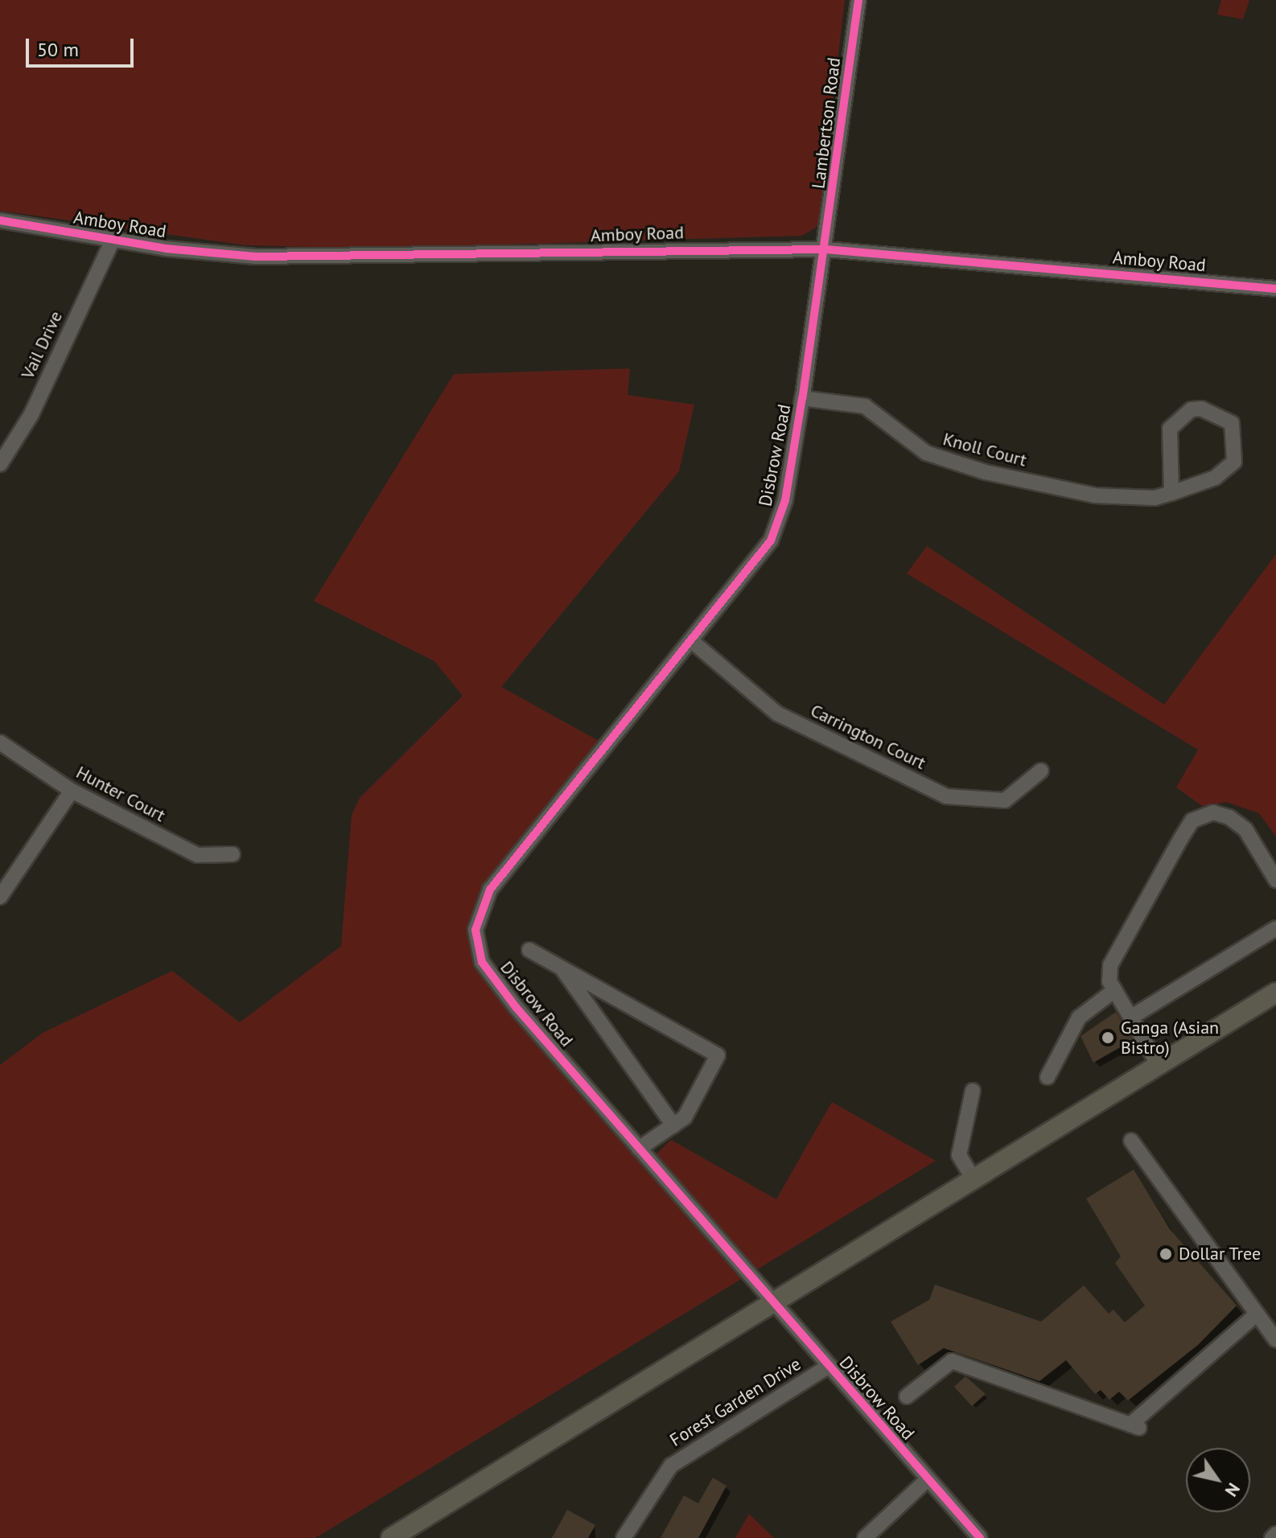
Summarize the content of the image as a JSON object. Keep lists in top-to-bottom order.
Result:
{
  "streets": {
    "street": [
      "Lambertson Road",
      "Amboy Road",
      "Vail Drive",
      "Knoll Court",
      "Disbrow Road",
      "Carrington Court",
      "Hunter Court",
      "Forest Garden Drive"
    ]
  },
  "crossings": [
    ["Lambertson Road", "Amboy Road"],
    ["Lambertson Road", "Disbrow Road"],
    ["Amboy Road", "Vail Drive"],
    ["Amboy Road", "Disbrow Road"],
    ["Knoll Court", "Disbrow Road"],
    ["Disbrow Road", "Carrington Court"],
    ["Disbrow Road", "Forest Garden Drive"]
  ],
  "places": ["Ganga (Asian Bistro)", "Dollar Tree"],
  "scale_bar": "50 m",
  "north": "bottom right"
}
